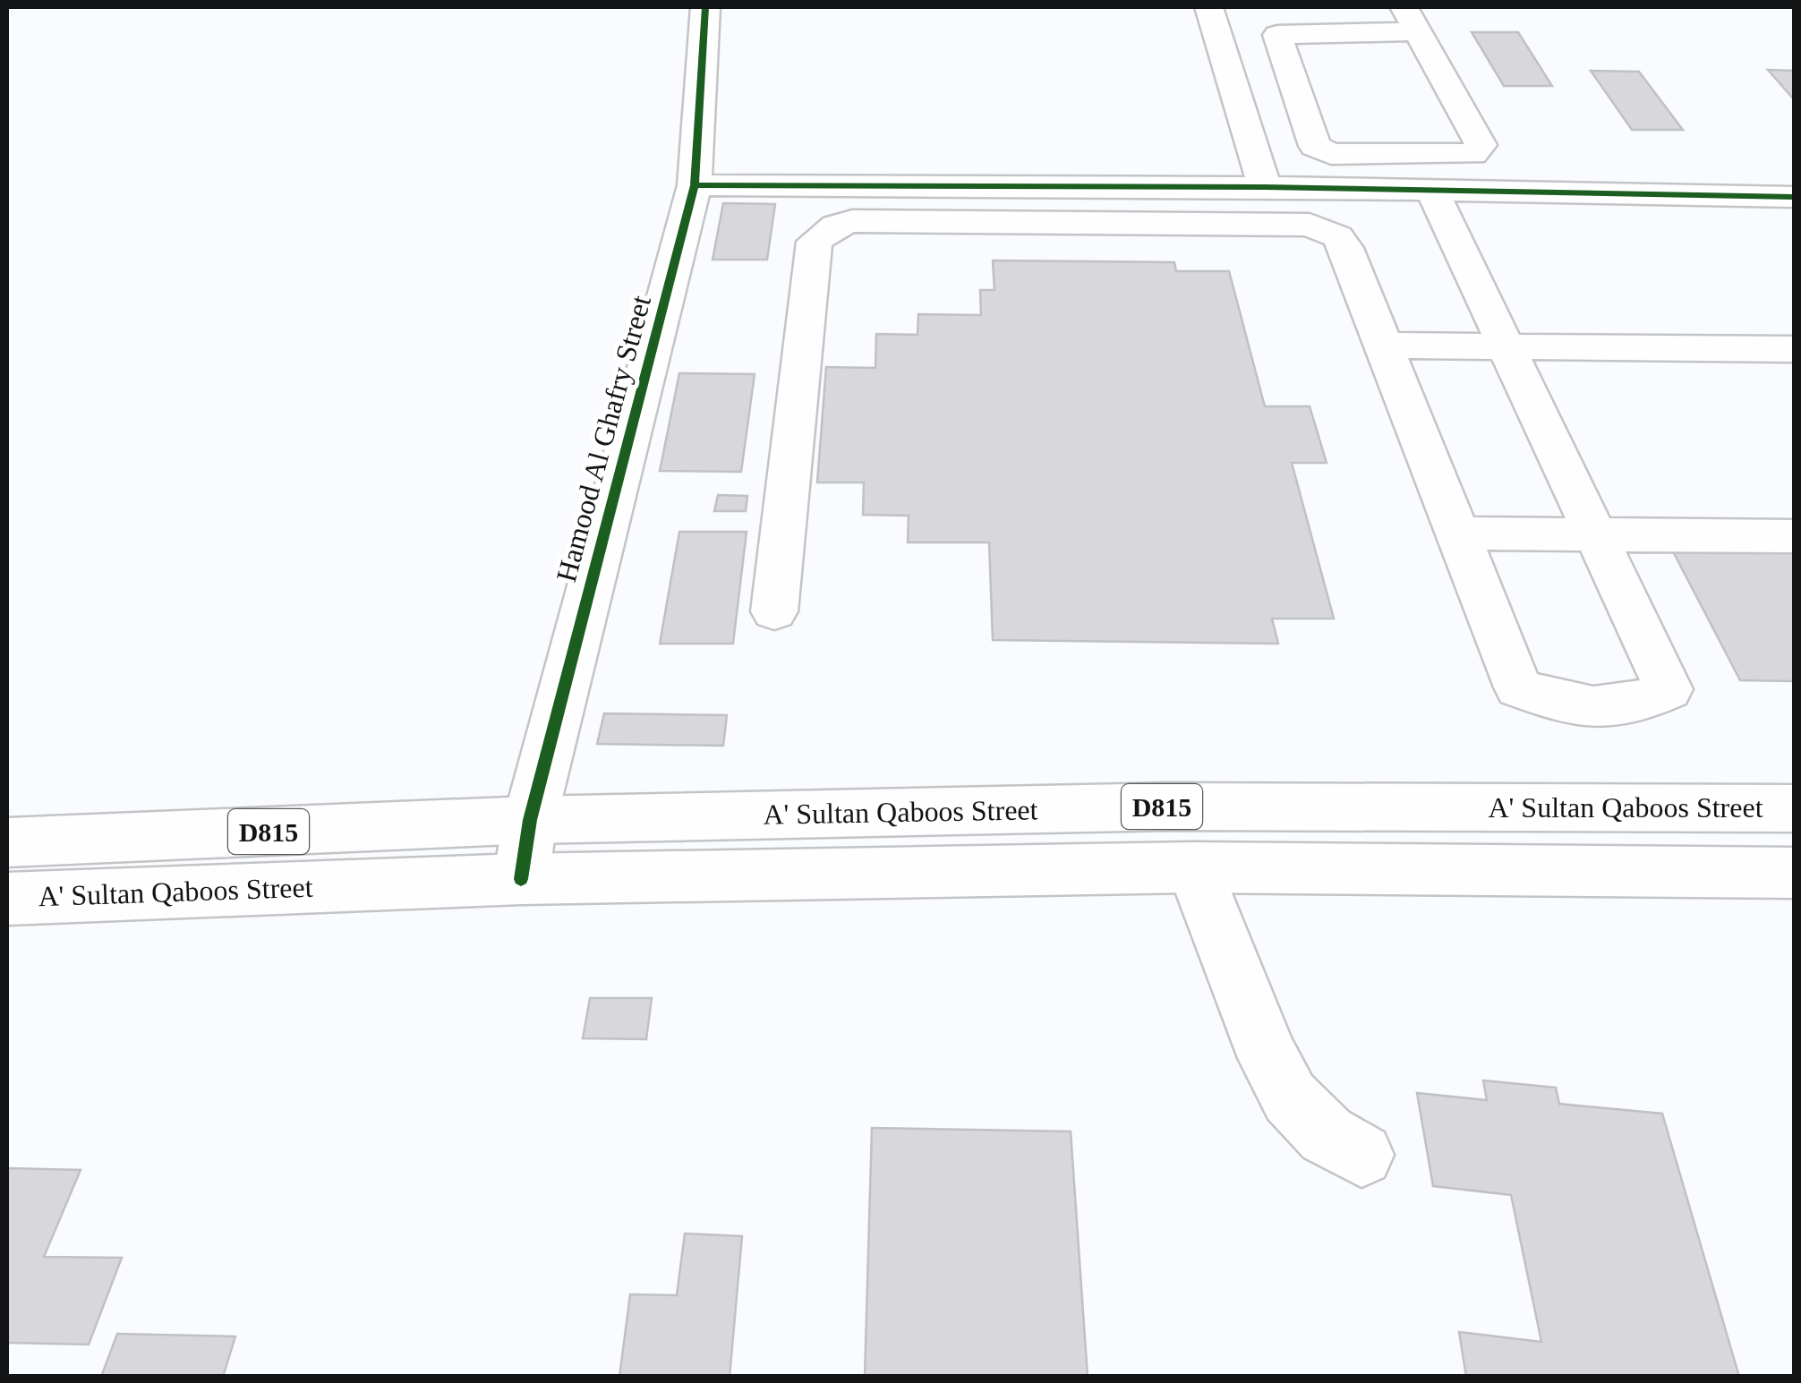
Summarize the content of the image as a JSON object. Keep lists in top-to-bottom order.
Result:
{
  "streets": {
    "street": ["Hamood Al Ghafry Street", "D815", "A' Sultan Qaboos Street"]
  },
  "crossings": [
    ["Hamood Al Ghafry Street", "A' Sultan Qaboos Street"]
  ]
}
